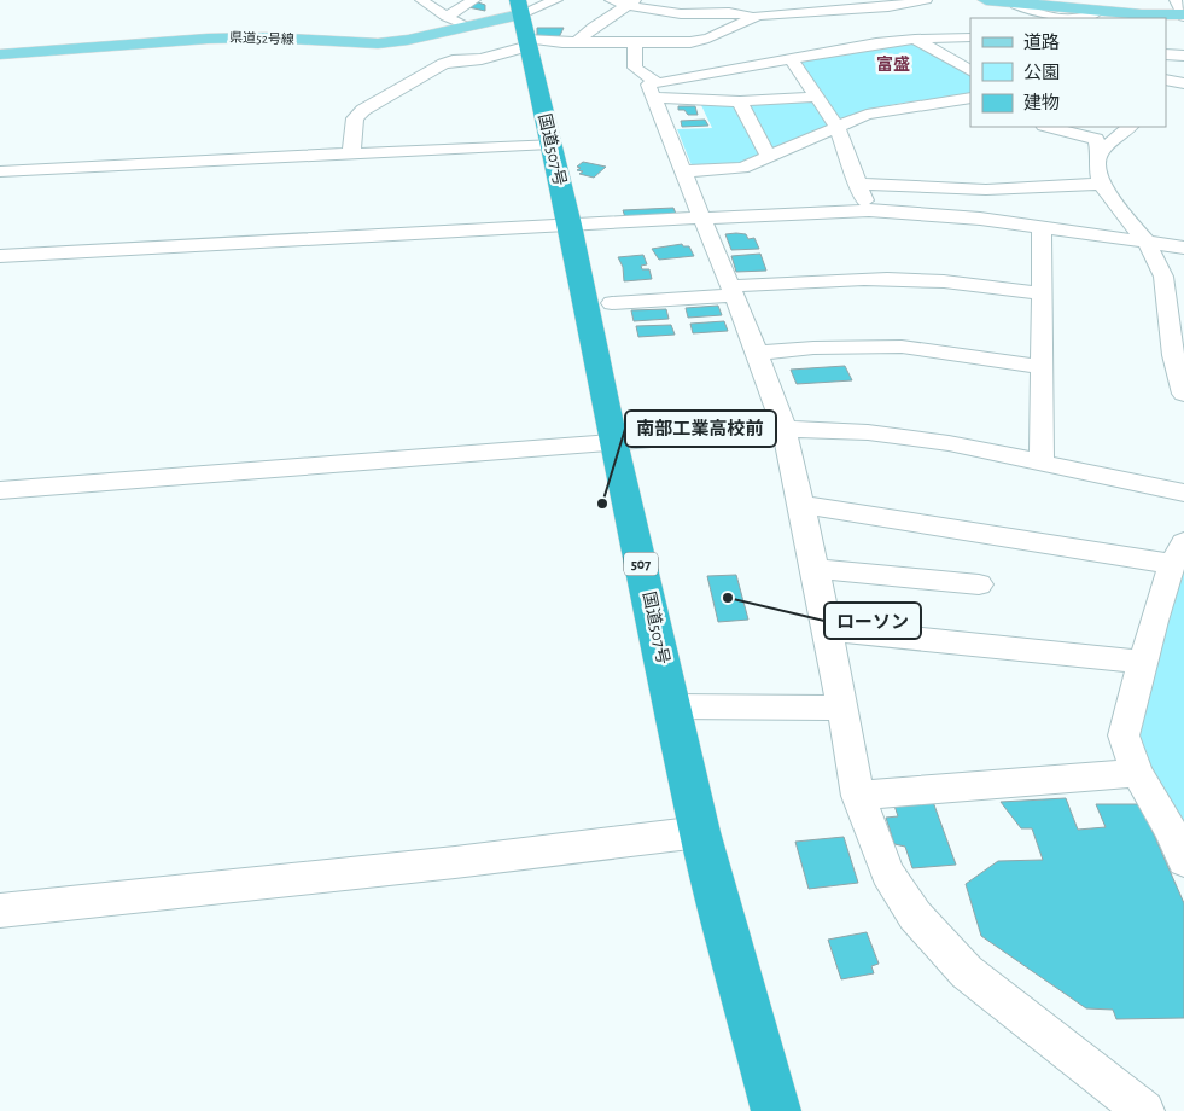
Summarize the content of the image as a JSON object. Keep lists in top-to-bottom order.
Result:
{
  "streets": {
    "highway": ["国道507号", "507"],
    "main road": ["県道52号線"]
  },
  "crossings": [
    ["県道52号線", "国道507号"]
  ],
  "districts": ["富盛"],
  "places": ["南部工業高校前", "ローソン"],
  "legend": ["道路", "公園", "建物"]
}
